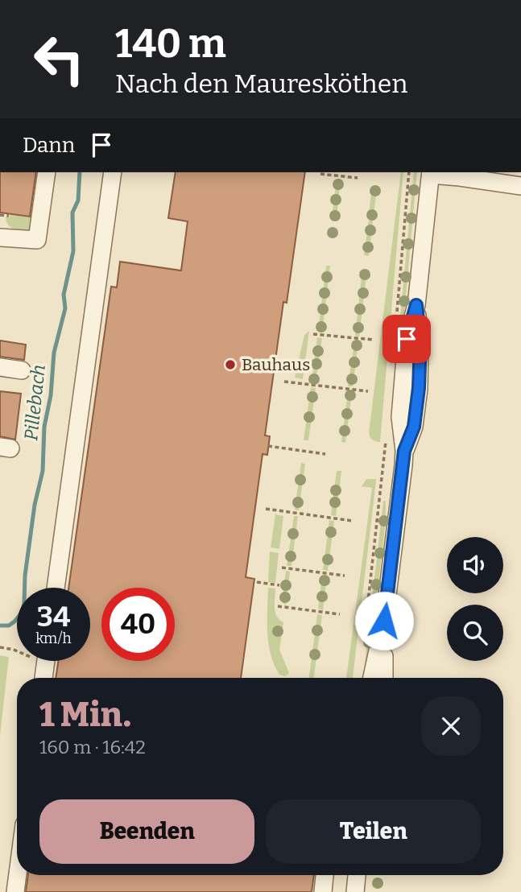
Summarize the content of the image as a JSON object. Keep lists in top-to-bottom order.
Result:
{
  "water": ["Pillebach"],
  "places": ["Bauhaus"],
  "page": {
    "turn": ["140 m", "Nach den Mauresköthen"],
    "then": "Dann",
    "speed": "34 km/h",
    "limit": "40",
    "heading": ["1 Min.", "160 m · 16:42"],
    "buttons": ["Beenden", "Teilen"]
  }
}
